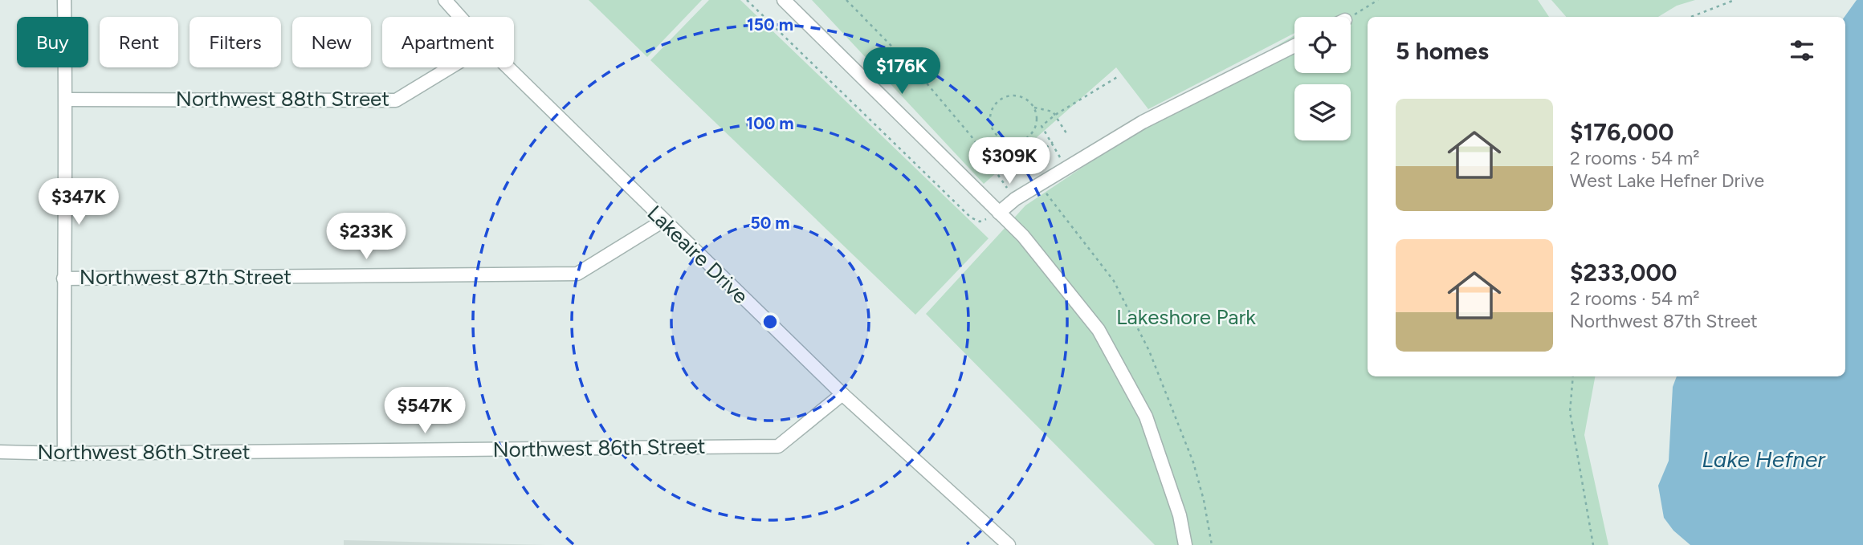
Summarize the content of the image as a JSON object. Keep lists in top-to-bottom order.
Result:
{
  "streets": {
    "street": [
      "Northwest 88th Street",
      "Lakeaire Drive",
      "Northwest 87th Street",
      "Northwest 86th Street"
    ]
  },
  "crossings": [
    ["Lakeaire Drive", "Northwest 87th Street"],
    ["Lakeaire Drive", "Northwest 86th Street"]
  ],
  "water": ["Lake Hefner"],
  "parks": ["Lakeshore Park"],
  "page": {
    "chip": [
      "Buy",
      "Rent",
      "Filters",
      "New",
      "Apartment"
    ],
    "heading": "5 homes",
    "price": [
      "$176K",
      "$309K",
      "$347K",
      "$233K",
      "$547K"
    ],
    "list": [
      {
        "name": "$176,000",
        "note": "2 rooms · 54 m² · West Lake Hefner Drive"
      },
      {
        "name": "$233,000",
        "note": "2 rooms · 54 m² · Northwest 87th Street"
      }
    ]
  },
  "rings": ["150 m", "100 m", "50 m"]
}
